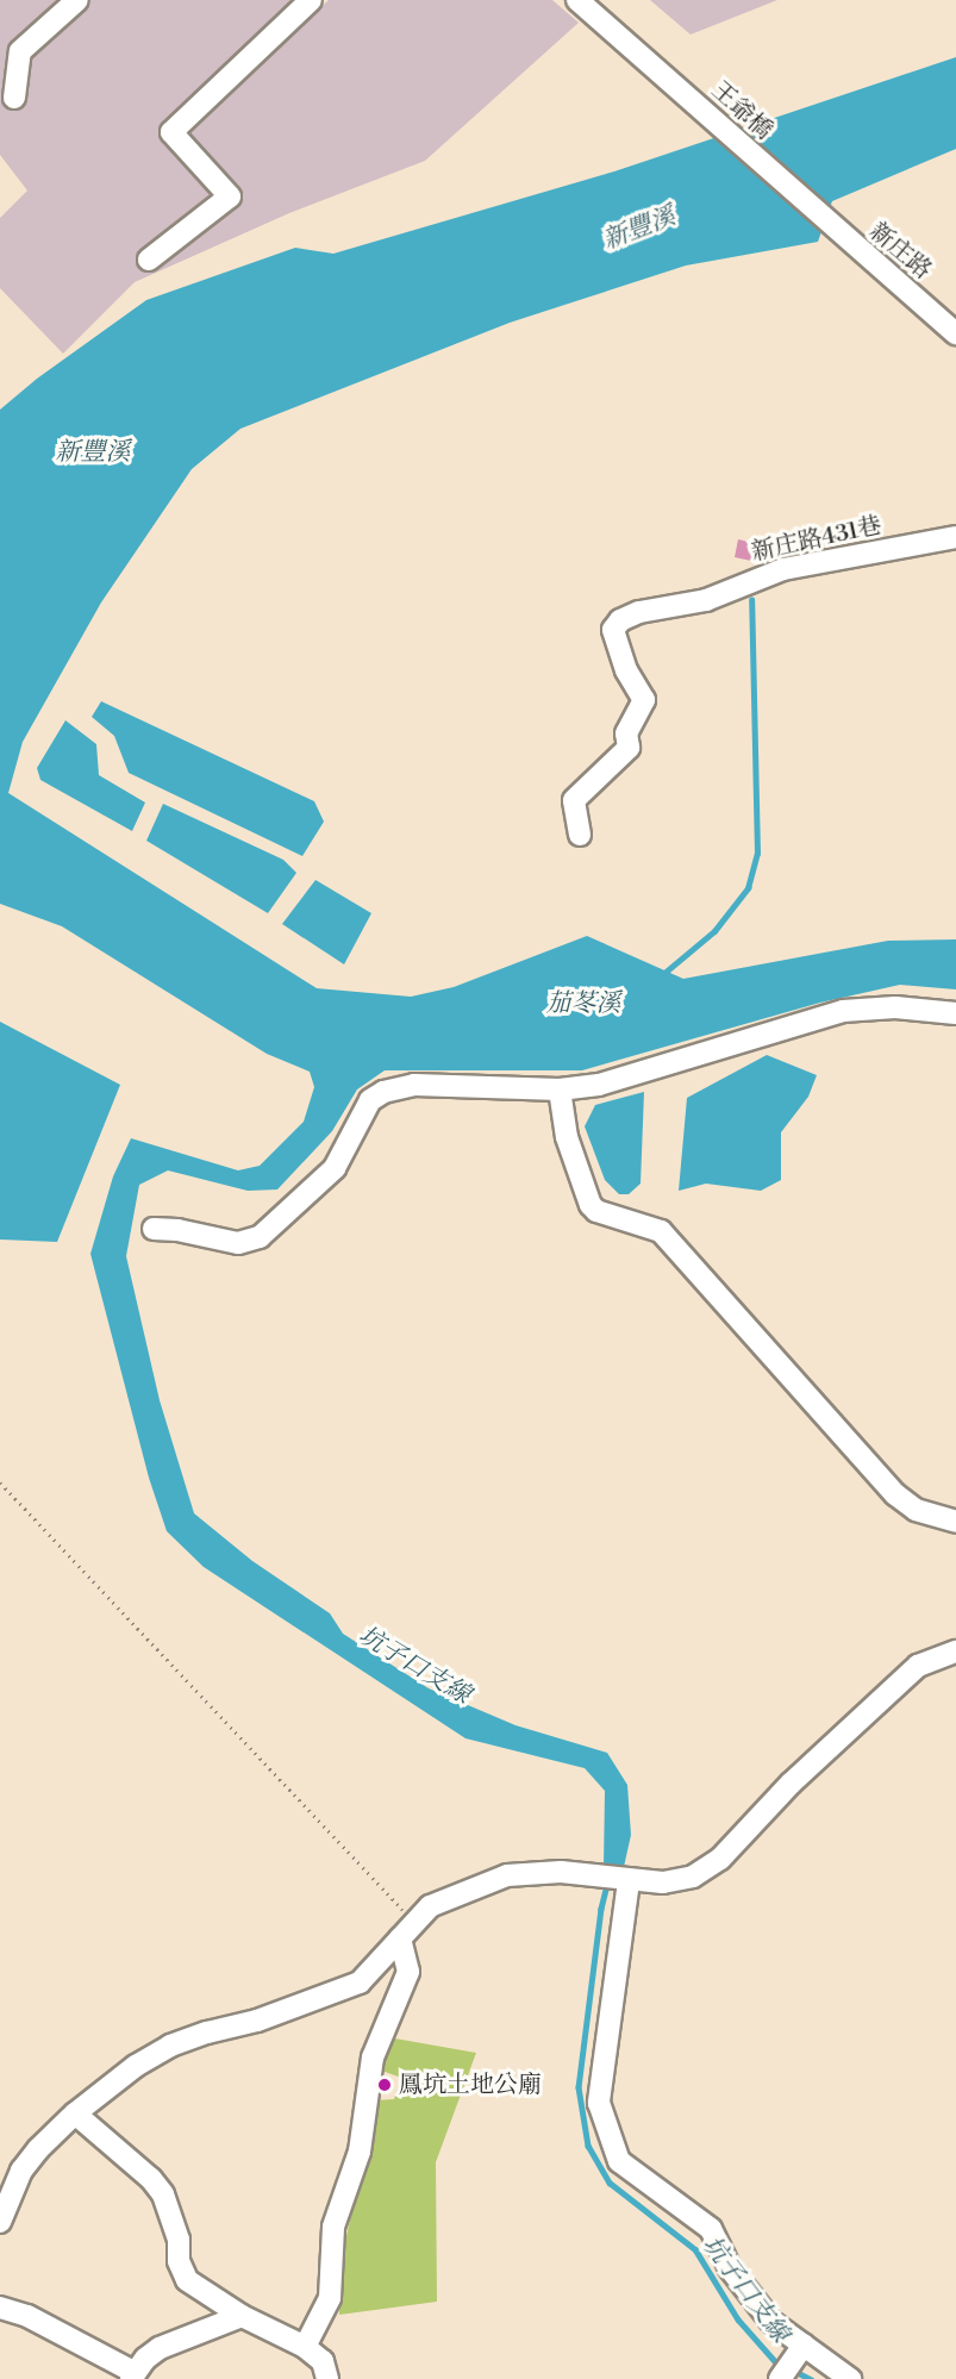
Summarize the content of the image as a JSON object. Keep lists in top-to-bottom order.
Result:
{
  "streets": {
    "street": ["王爺橋", "新庄路", "新庄路431巷"]
  },
  "crossings": [
    ["王爺橋", "新庄路"]
  ],
  "water": ["新豐溪", "茄苳溪", "坑子口支線"],
  "places": ["鳳坑土地公廟"]
}
